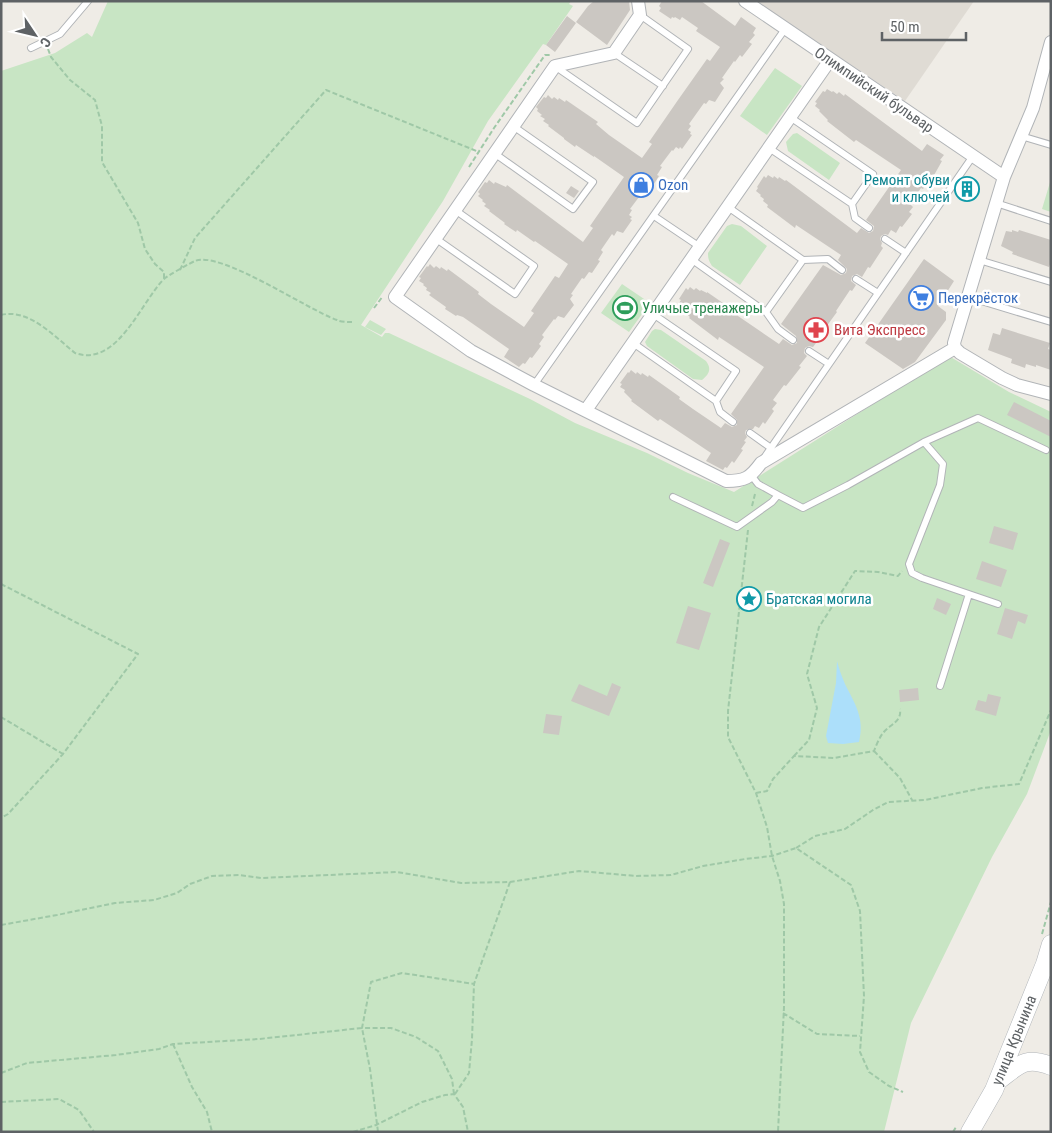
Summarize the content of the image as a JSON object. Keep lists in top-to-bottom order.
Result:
{
  "streets": {
    "main road": ["улица Крынина"],
    "street": ["Олимпийский бульвар"]
  },
  "places": {
    "shop": ["Ozon"],
    "building": ["Ремонт обуви и ключей"],
    "supermarket": ["Перекрёсток"],
    "sports": ["Уличые тренажеры"],
    "pharmacy": ["Вита Экспресс"],
    "place": ["Братская могила"]
  },
  "scale_bar": "50 m",
  "north": "bottom right"
}
